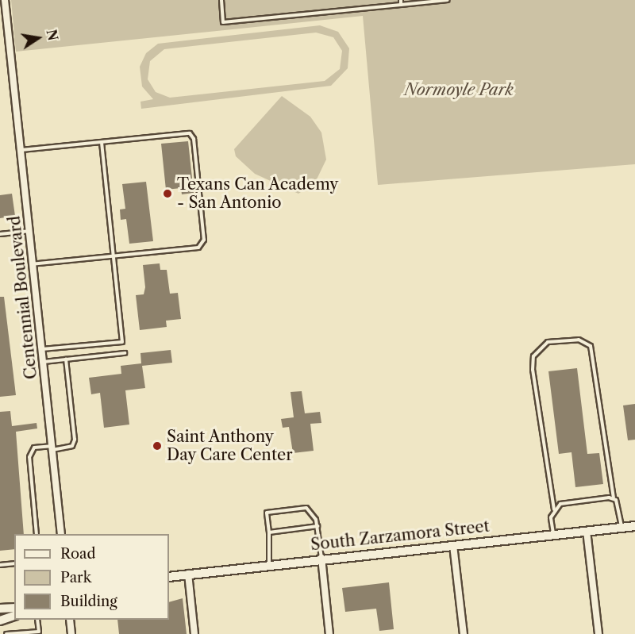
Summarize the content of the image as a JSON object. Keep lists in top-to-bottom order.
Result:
{
  "streets": {
    "main road": ["South Zarzamora Street"],
    "street": ["Centennial Boulevard"]
  },
  "parks": ["Normoyle Park"],
  "places": ["Texans Can Academy - San Antonio", "Saint Anthony Day Care Center"],
  "legend": ["Road", "Park", "Building"],
  "north": "right"
}
